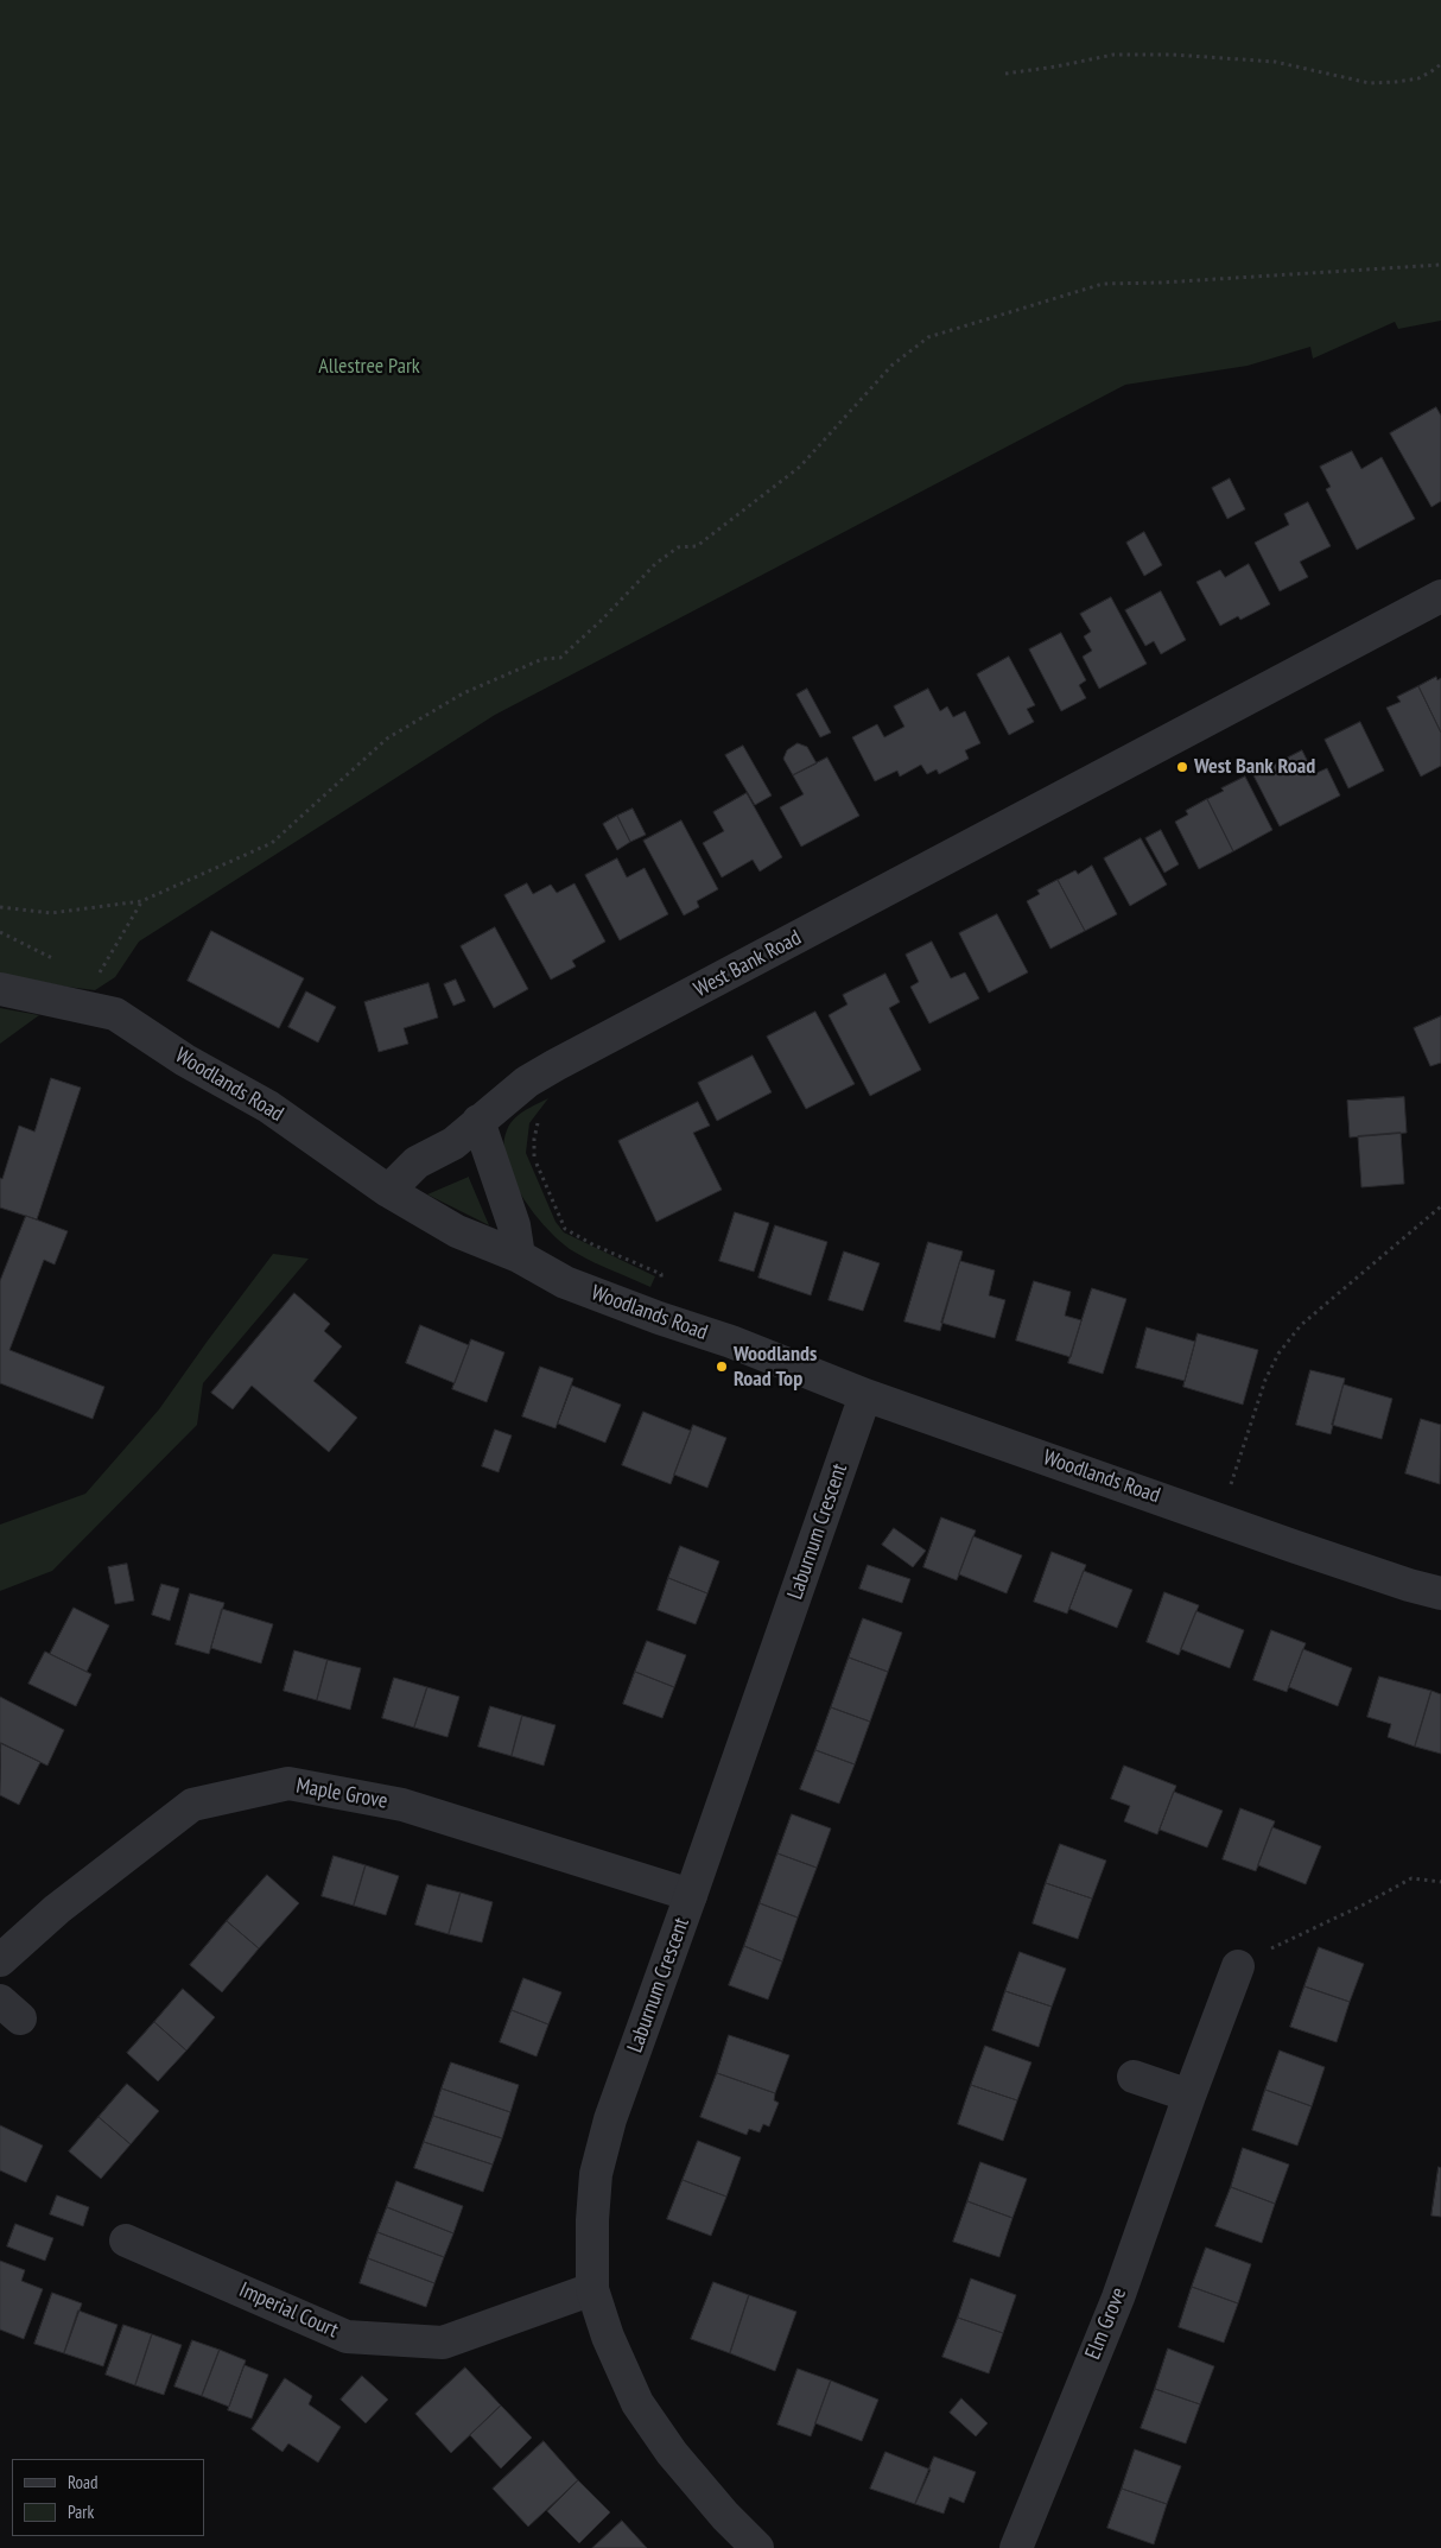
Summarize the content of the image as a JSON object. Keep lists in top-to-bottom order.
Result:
{
  "streets": {
    "street": [
      "West Bank Road",
      "Woodlands Road",
      "Laburnum Crescent",
      "Maple Grove",
      "Imperial Court",
      "Elm Grove"
    ]
  },
  "crossings": [
    ["West Bank Road", "Woodlands Road"],
    ["Woodlands Road", "Laburnum Crescent"],
    ["Laburnum Crescent", "Maple Grove"],
    ["Laburnum Crescent", "Imperial Court"]
  ],
  "parks": ["Allestree Park"],
  "places": ["West Bank Road", "Woodlands Road Top"],
  "legend": ["Road", "Park"]
}
